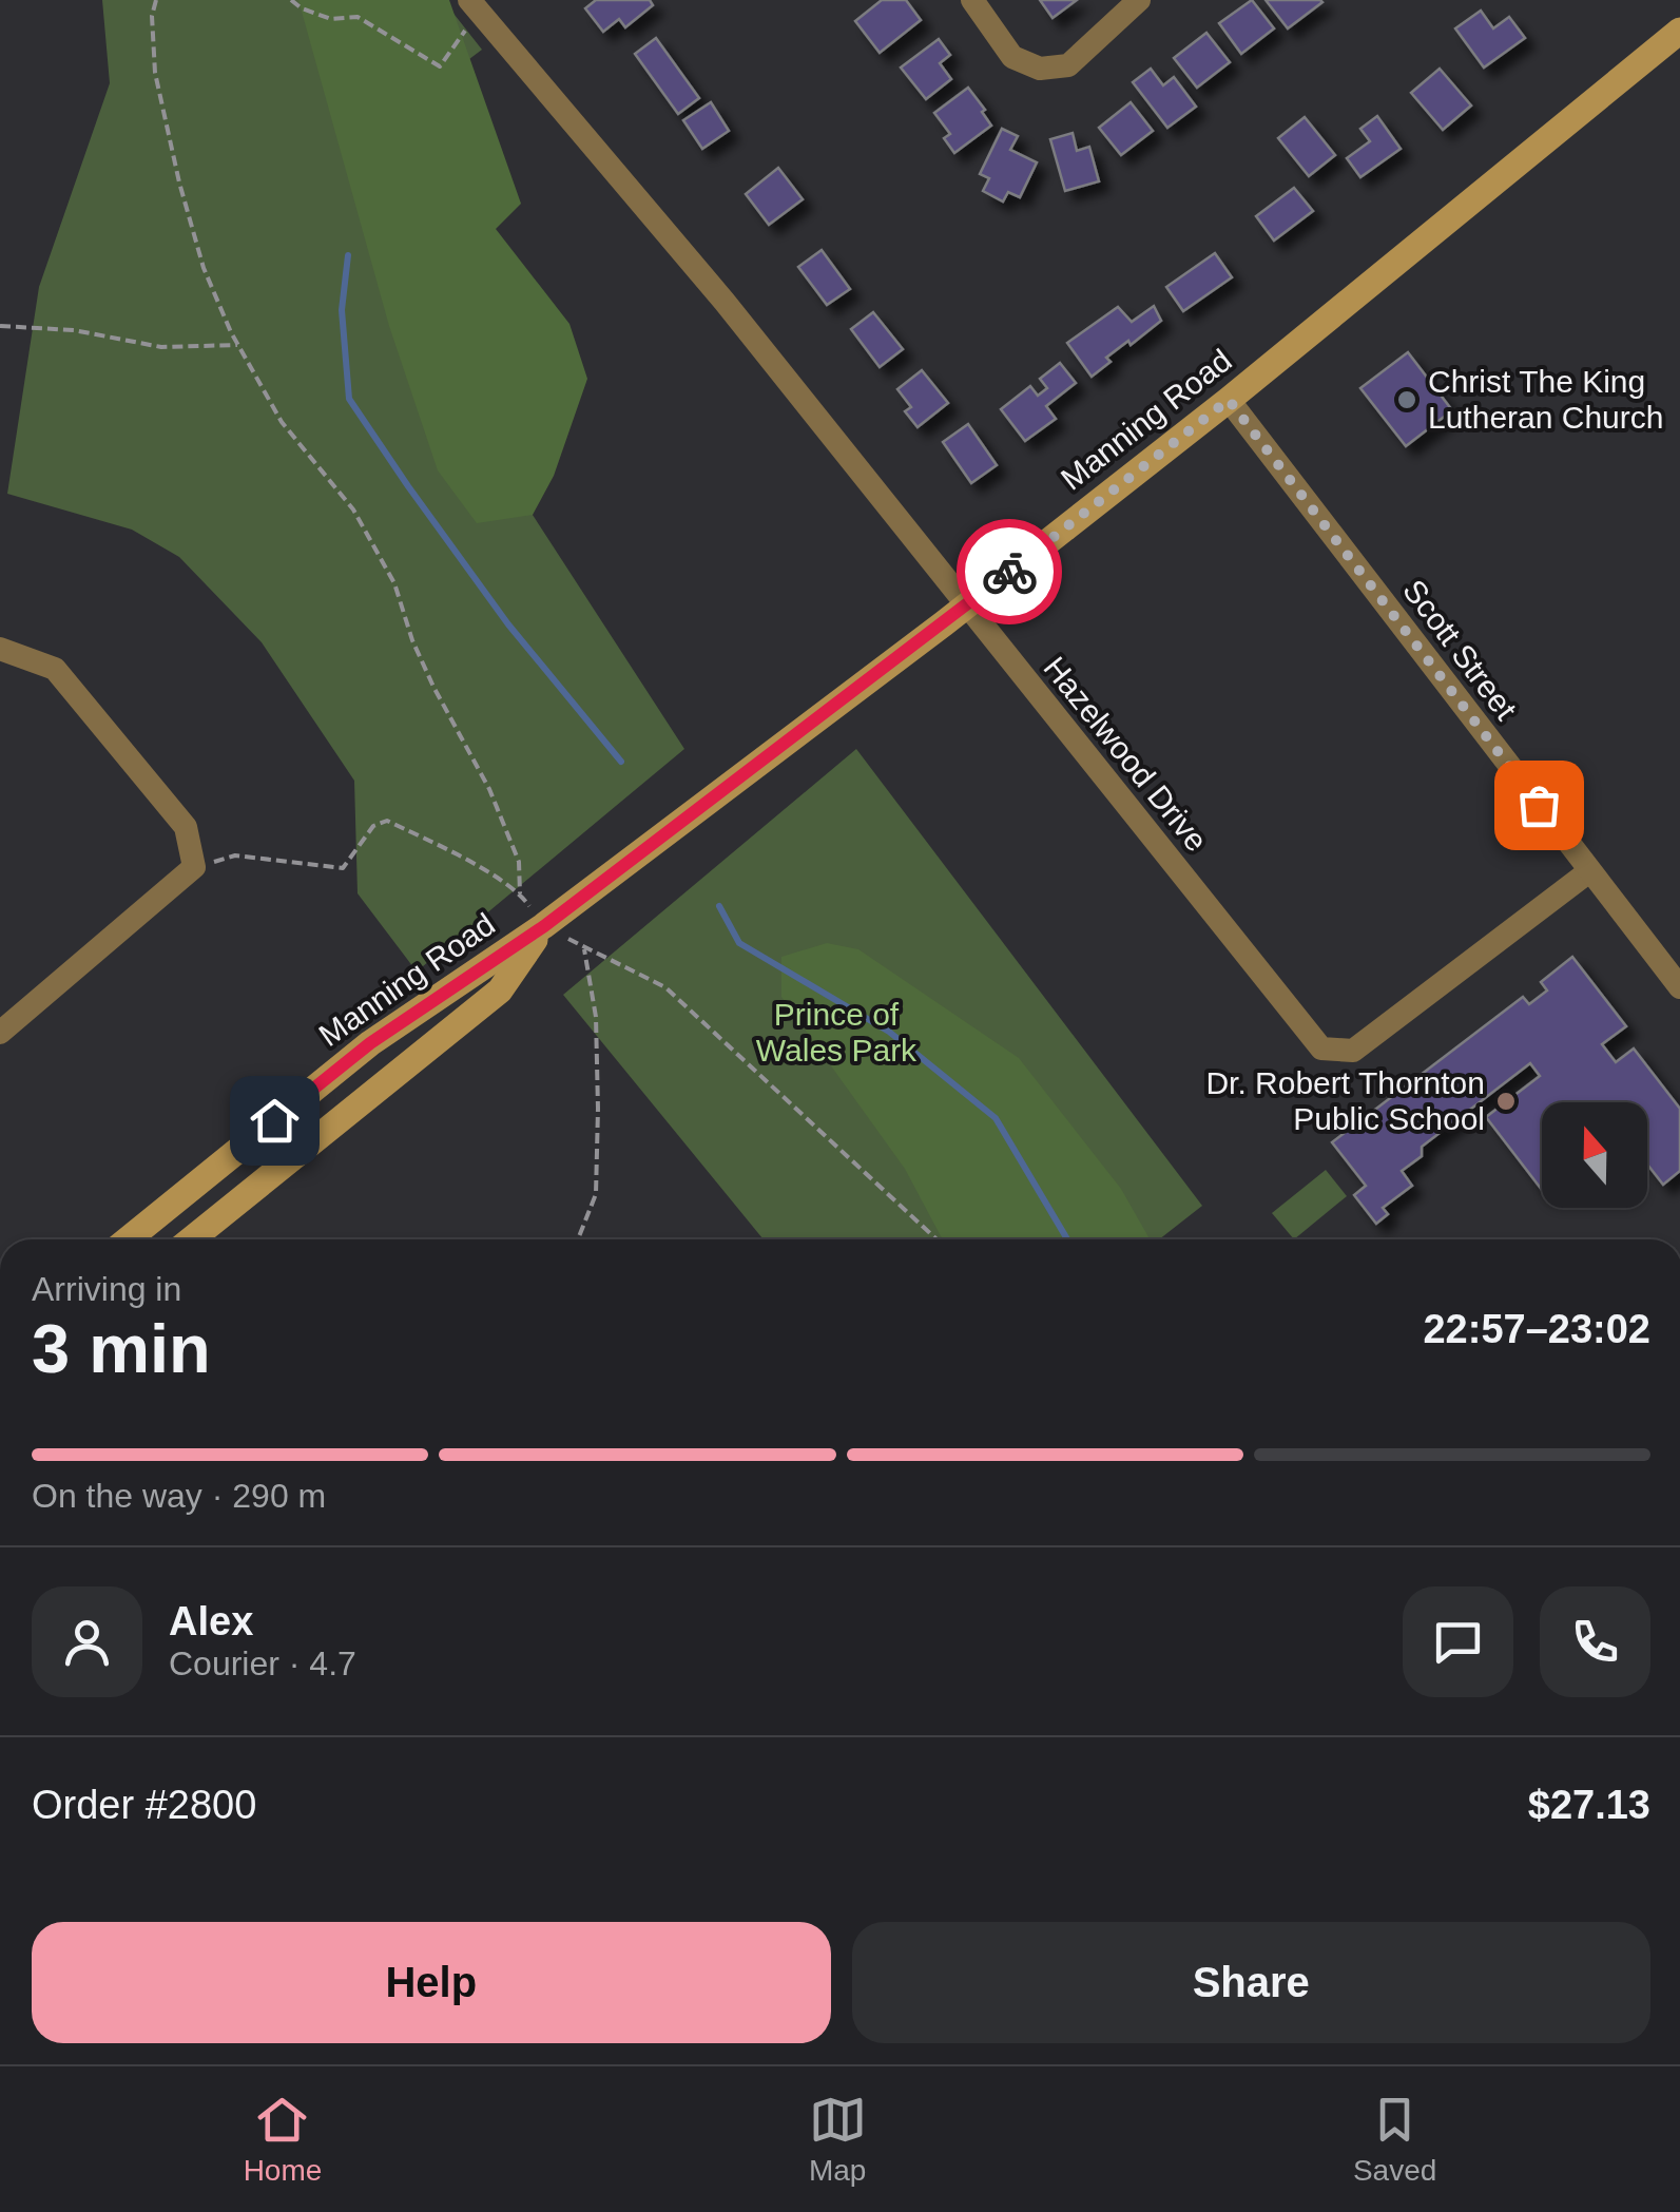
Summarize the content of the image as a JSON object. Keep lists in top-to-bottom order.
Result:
{
  "streets": {
    "main road": ["Manning Road"],
    "street": ["Scott Street", "Hazelwood Drive"]
  },
  "crossings": [
    ["Manning Road", "Scott Street"],
    ["Manning Road", "Hazelwood Drive"],
    ["Scott Street", "Hazelwood Drive"]
  ],
  "parks": ["Prince of Wales Park"],
  "places": ["Christ The King Lutheran Church", "Dr. Robert Thornton Public School"],
  "north": "top",
  "page": {
    "heading": ["3 min", "Arriving in", "22:57–23:02"],
    "panel": [
      "Alex",
      "Courier · 4.7",
      "Order #2800",
      "$27.13"
    ],
    "bar": "On the way · 290 m",
    "buttons": ["Help", "Share"],
    "tabs": ["Home", "Map", "Saved"]
  }
}
